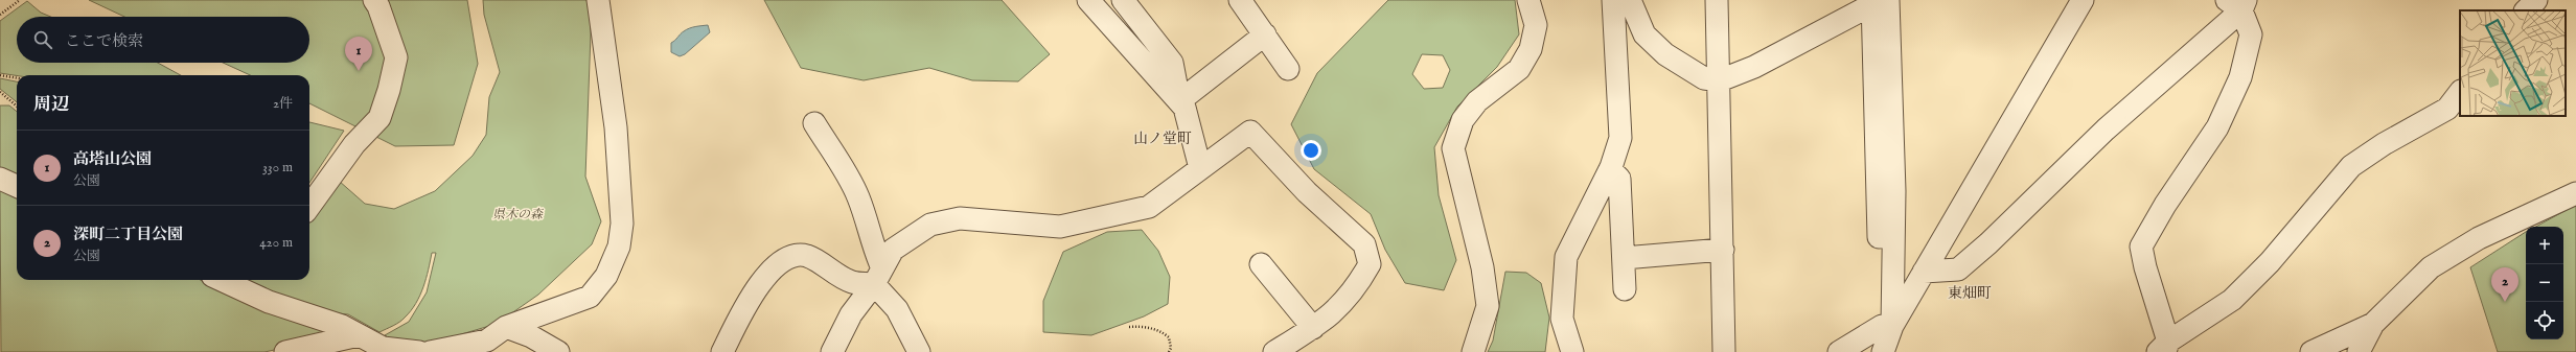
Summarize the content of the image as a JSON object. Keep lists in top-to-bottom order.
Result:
{
  "districts": ["山ノ堂町", "東畑町"],
  "parks": ["県木の森"],
  "page": {
    "search": "ここで検索",
    "pins": ["1", "2"],
    "heading": ["周辺", "2件"],
    "list": [
      {
        "mark": "1",
        "name": "高塔山公園",
        "note": "公園",
        "value": "330 m"
      },
      {
        "mark": "2",
        "name": "深町二丁目公園",
        "note": "公園",
        "value": "420 m"
      }
    ],
    "map_buttons": ["+", "−"]
  }
}
